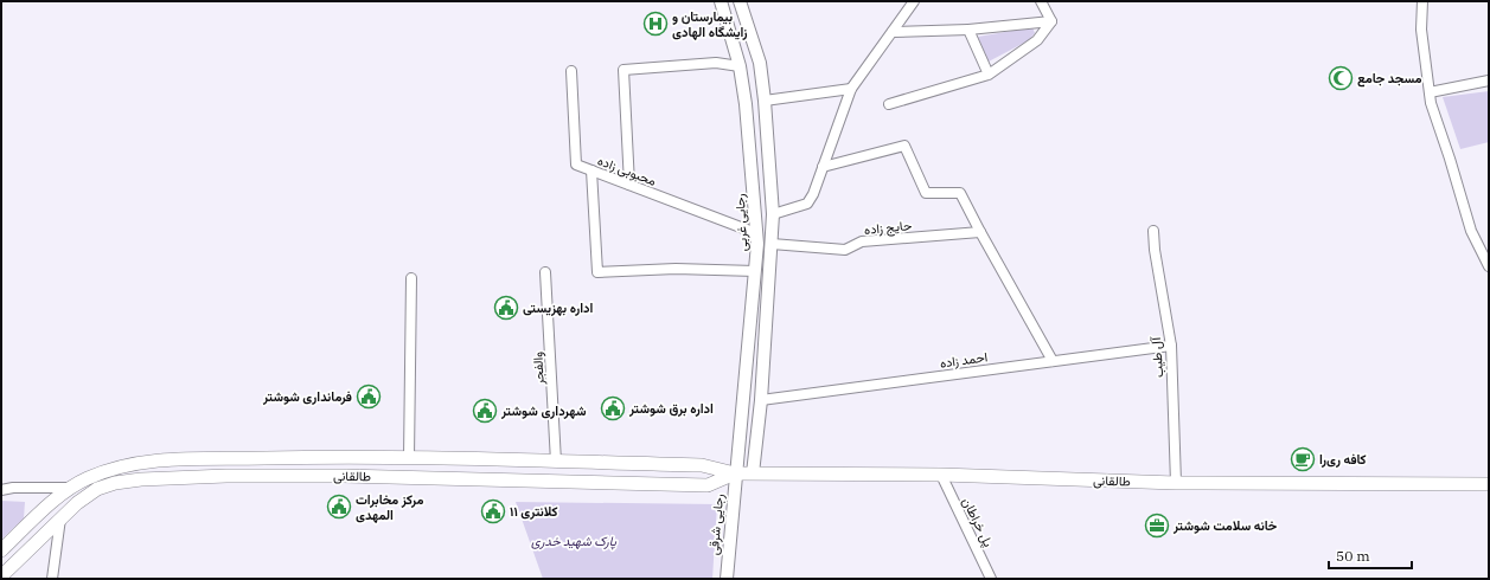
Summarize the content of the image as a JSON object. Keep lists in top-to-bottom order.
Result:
{
  "streets": {
    "main road": ["طالقانی"],
    "street": [
      "محبوبی زاده",
      "رجایی غربی",
      "حایج زاده",
      "آل طیب",
      "احمد زاده",
      "والفجر",
      "پل خراطان",
      "رجایی شرقی"
    ]
  },
  "crossings": [
    ["محبوبی زاده", "رجایی غربی"],
    ["رجایی غربی", "طالقانی"],
    ["رجایی غربی", "رجایی شرقی"],
    ["آل طیب", "احمد زاده"],
    ["آل طیب", "طالقانی"],
    ["والفجر", "طالقانی"],
    ["طالقانی", "پل خراطان"],
    ["طالقانی", "رجایی شرقی"]
  ],
  "parks": ["پارک شهید خدری"],
  "places": {
    "hospital": ["بیمارستان و زایشگاه الهادی"],
    "mosque": ["مسجد جامع"],
    "public building": [
      "اداره بهزیستی",
      "فرمانداری شوشتر",
      "اداره برق شوشتر",
      "شهرداری شوشتر",
      "مرکز مخابرات المهدی",
      "کلانتری ۱۱"
    ],
    "cafe": ["کافه‌ ری‌را"],
    "office": ["خانه سلامت شوشتر"]
  },
  "scale_bar": "50 m"
}
